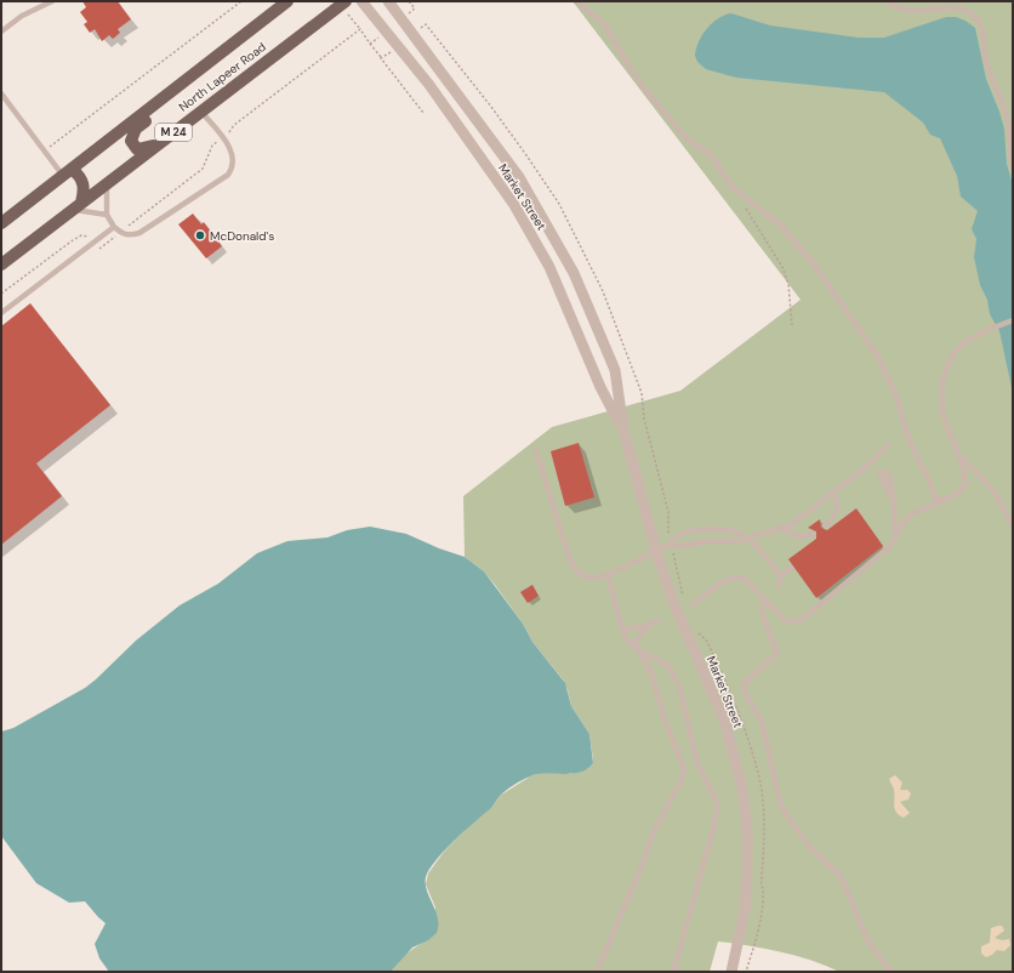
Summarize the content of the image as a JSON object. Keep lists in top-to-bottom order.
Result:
{
  "streets": {
    "main road": ["North Lapeer Road", "M 24"],
    "street": ["Market Street"]
  },
  "places": ["McDonald's"]
}
